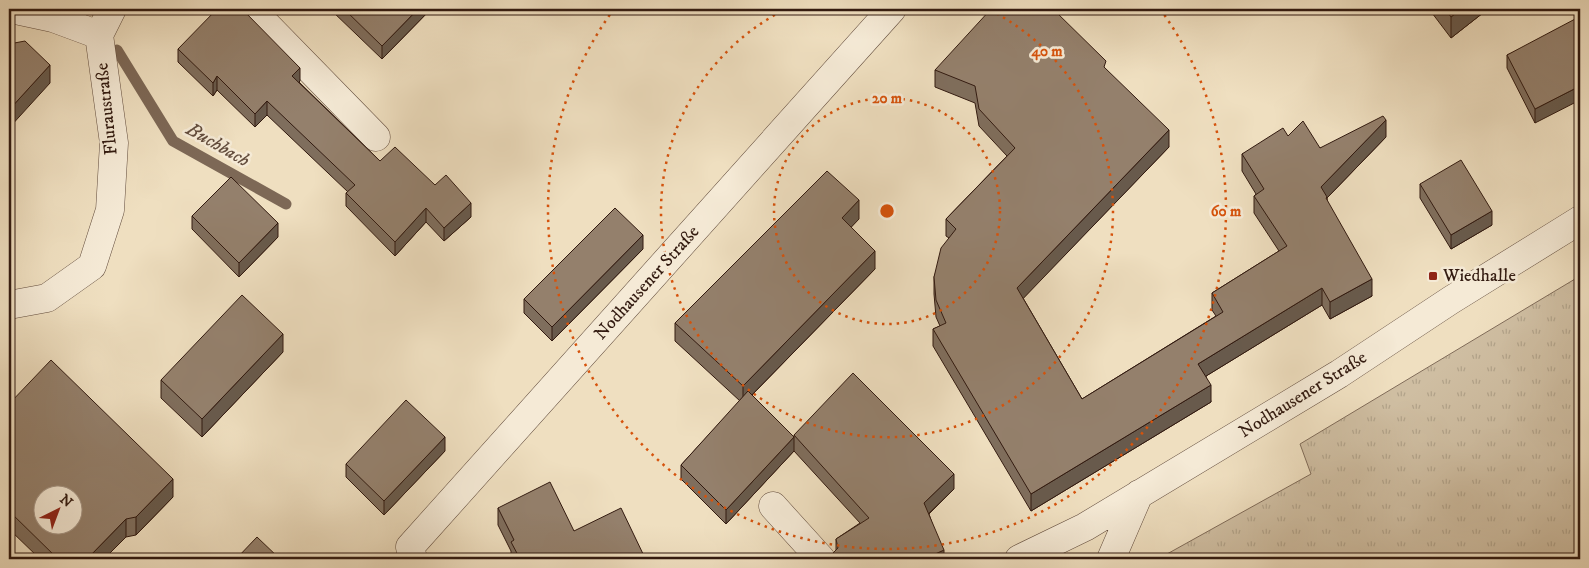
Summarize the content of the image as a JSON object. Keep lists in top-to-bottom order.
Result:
{
  "streets": {
    "street": ["Fluraustraße", "Nodhausener Straße"]
  },
  "water": ["Buchbach"],
  "places": {
    "transit": ["Wiedhalle"]
  },
  "north": "top right",
  "rings": ["40 m", "20 m", "60 m"]
}
